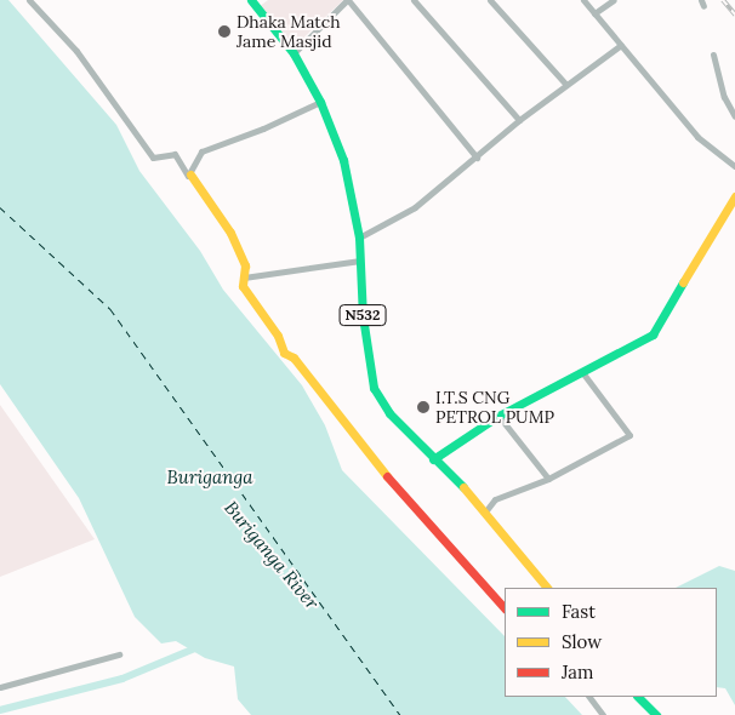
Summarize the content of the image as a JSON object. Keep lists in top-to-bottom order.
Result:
{
  "streets": {
    "main road": ["N532"]
  },
  "water": ["Buriganga", "Buriganga River"],
  "places": ["Dhaka Match Jame Masjid", "I.T.S CNG PETROL PUMP"],
  "legend": ["Fast", "Slow", "Jam"]
}
